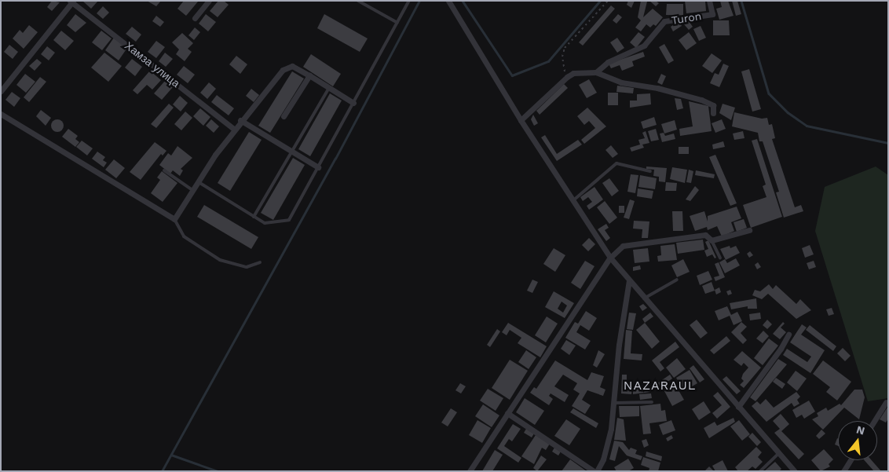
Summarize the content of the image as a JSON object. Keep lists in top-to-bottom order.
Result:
{
  "streets": {
    "street": ["Turon", "Хамза улица"]
  },
  "districts": ["NAZARAUL"],
  "north": "top"
}
